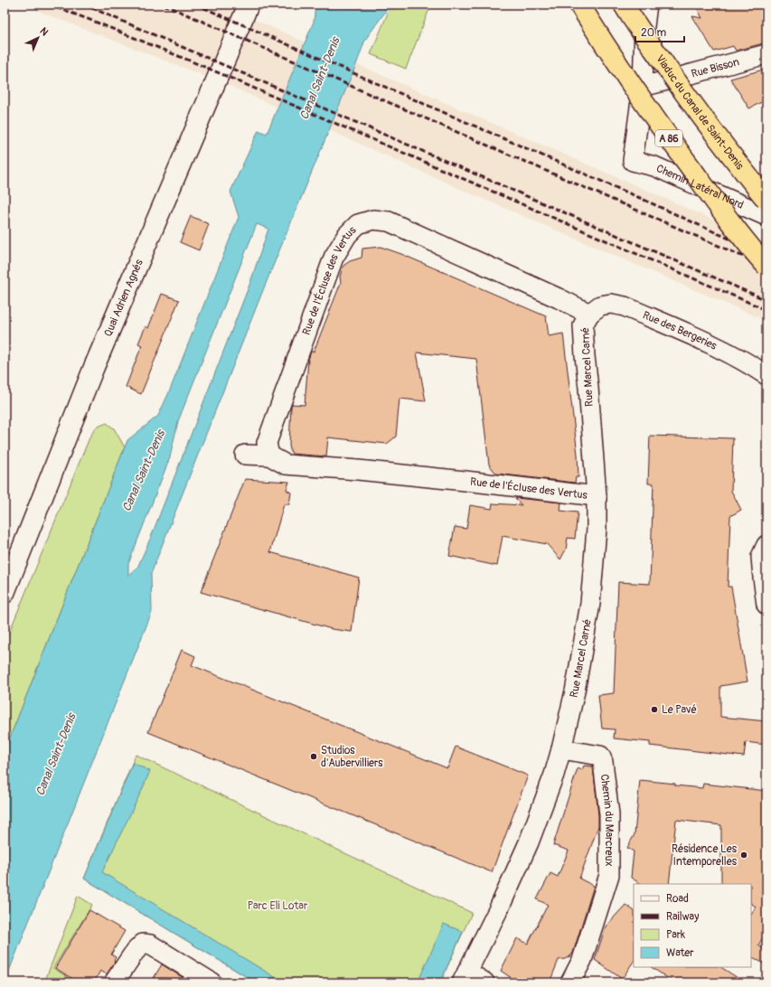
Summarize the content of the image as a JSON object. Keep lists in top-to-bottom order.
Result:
{
  "streets": {
    "highway": ["Viaduc du Canal de Saint-Denis", "A 86"],
    "street": [
      "Rue Bisson",
      "Chemin Latéral Nord",
      "Rue de l'Écluse des Vertus",
      "Quai Adrien Agnés",
      "Rue des Bergeries",
      "Rue Marcel Carné",
      "Chemin du Marcreux"
    ]
  },
  "crossings": [
    ["Rue Bisson", "Chemin Latéral Nord"],
    ["Rue de l'Écluse des Vertus", "Rue des Bergeries"],
    ["Rue de l'Écluse des Vertus", "Rue Marcel Carné"],
    ["Rue des Bergeries", "Rue Marcel Carné"],
    ["Rue Marcel Carné", "Chemin du Marcreux"]
  ],
  "water": ["Canal Saint-Denis"],
  "parks": ["Parc Eli Lotar"],
  "places": ["Le Pavé", "Studios d'Aubervilliers", "Résidence Les Intemporelles"],
  "legend": [
    "Road",
    "Railway",
    "Park",
    "Water"
  ],
  "scale_bar": "20 m",
  "north": "top right"
}
